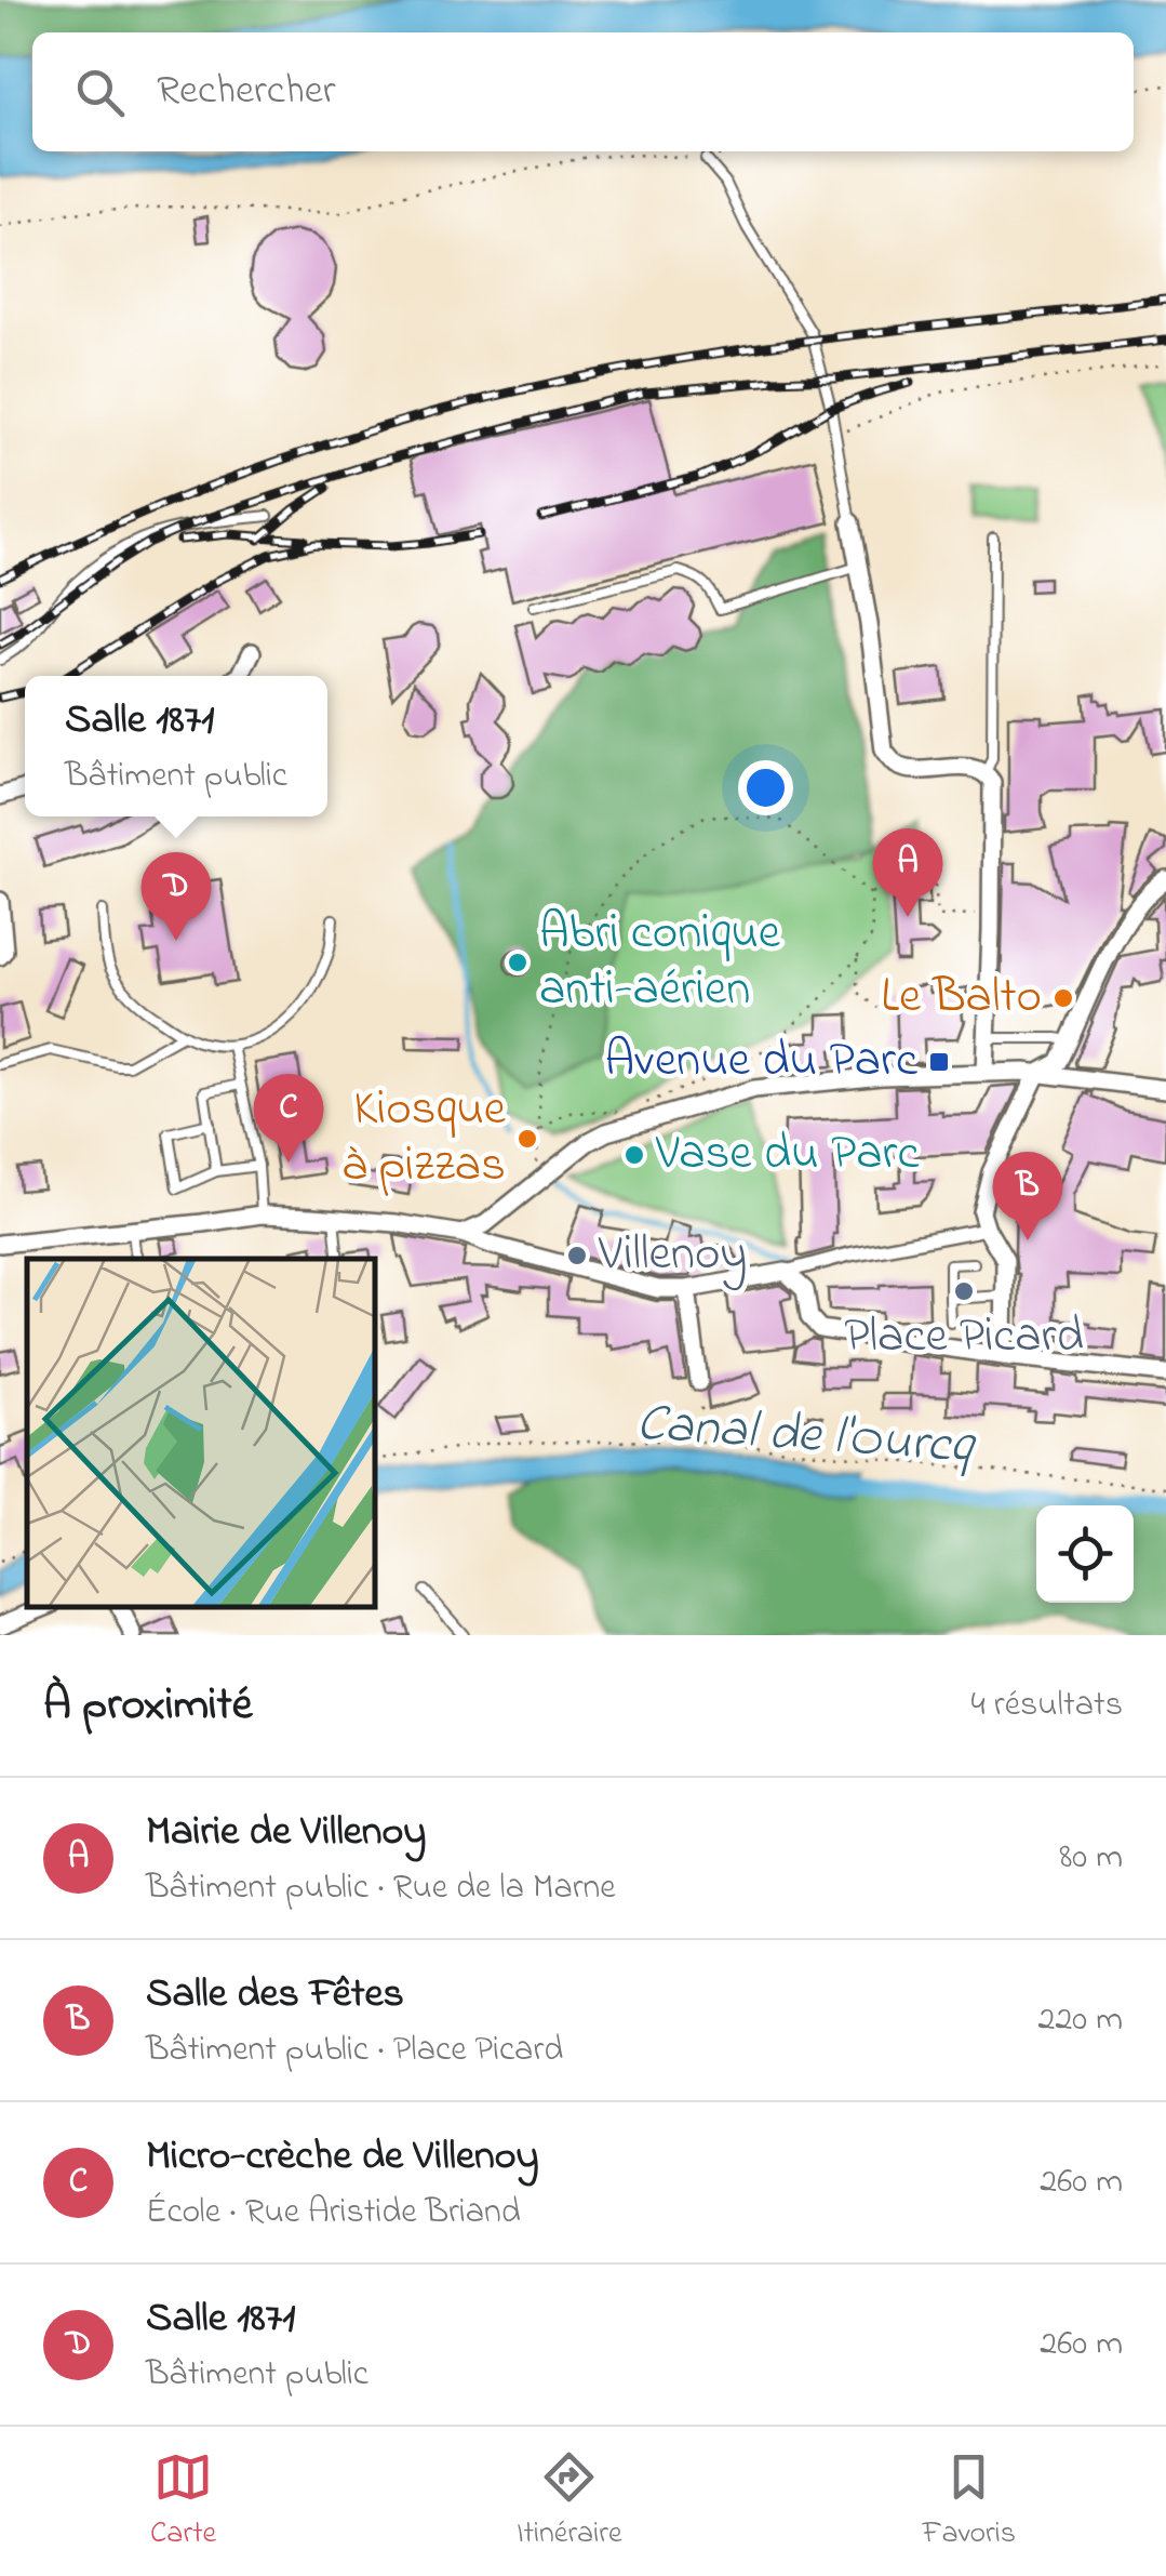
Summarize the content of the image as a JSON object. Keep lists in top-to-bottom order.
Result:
{
  "water": ["Canal de l'Ourcq"],
  "places": {
    "other": [
      "Abri conique anti-aérien",
      "Le Balto",
      "Kiosque à pizzas",
      "Vase du Parc",
      "Villenoy",
      "Place Picard"
    ],
    "transit": ["Avenue du Parc"]
  },
  "page": {
    "search": "Rechercher",
    "popup": ["Salle 1871", "Bâtiment public"],
    "pins": [
      "A",
      "D",
      "C",
      "B"
    ],
    "heading": ["À proximité", "4 résultats"],
    "list": [
      {
        "mark": "A",
        "name": "Mairie de Villenoy",
        "note": "Bâtiment public · Rue de la Marne",
        "value": "80 m"
      },
      {
        "mark": "B",
        "name": "Salle des Fêtes",
        "note": "Bâtiment public · Place Picard",
        "value": "220 m"
      },
      {
        "mark": "C",
        "name": "Micro-crèche de Villenoy",
        "note": "École · Rue Aristide Briand",
        "value": "260 m"
      },
      {
        "mark": "D",
        "name": "Salle 1871",
        "note": "Bâtiment public",
        "value": "260 m"
      }
    ],
    "nav": ["Carte", "Itinéraire", "Favoris"]
  }
}
